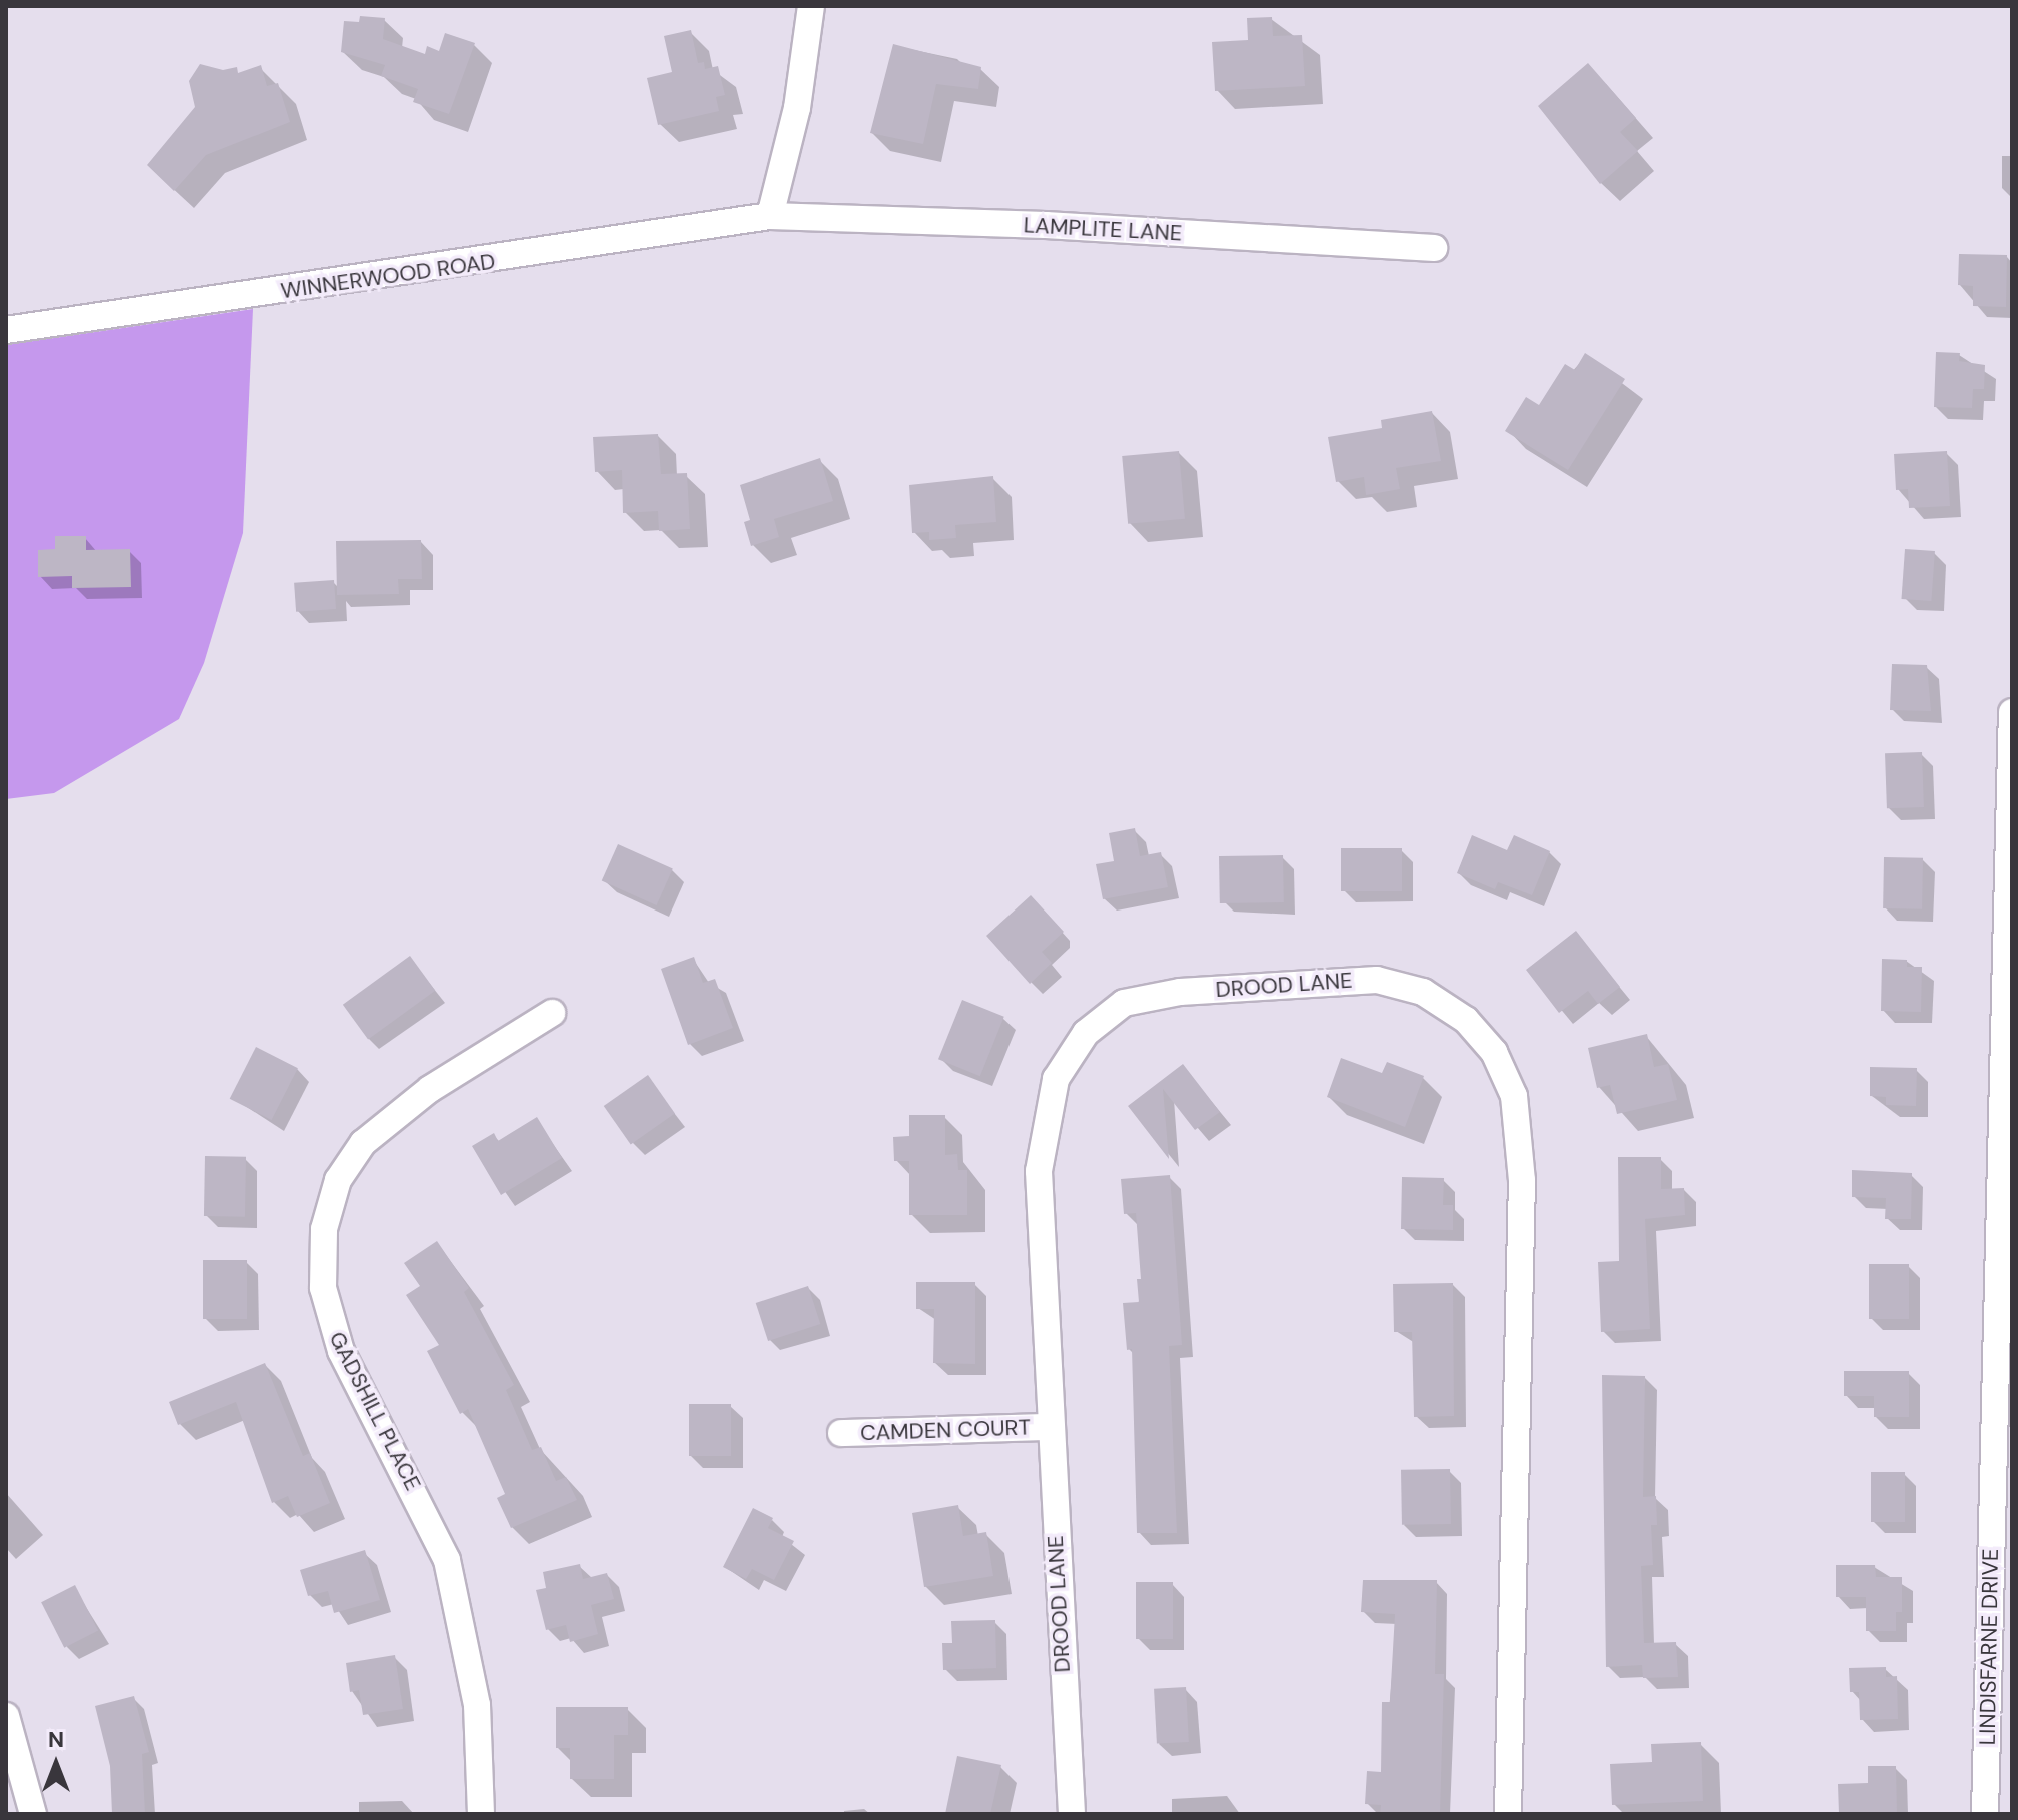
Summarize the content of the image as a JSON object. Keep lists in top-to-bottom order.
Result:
{
  "streets": {
    "street": [
      "LAMPLITE LANE",
      "WINNERWOOD ROAD",
      "DROOD LANE",
      "GADSHILL PLACE",
      "CAMDEN COURT",
      "LINDISFARNE DRIVE"
    ]
  },
  "crossings": [
    ["LAMPLITE LANE", "WINNERWOOD ROAD"],
    ["DROOD LANE", "CAMDEN COURT"]
  ],
  "north": "top"
}
